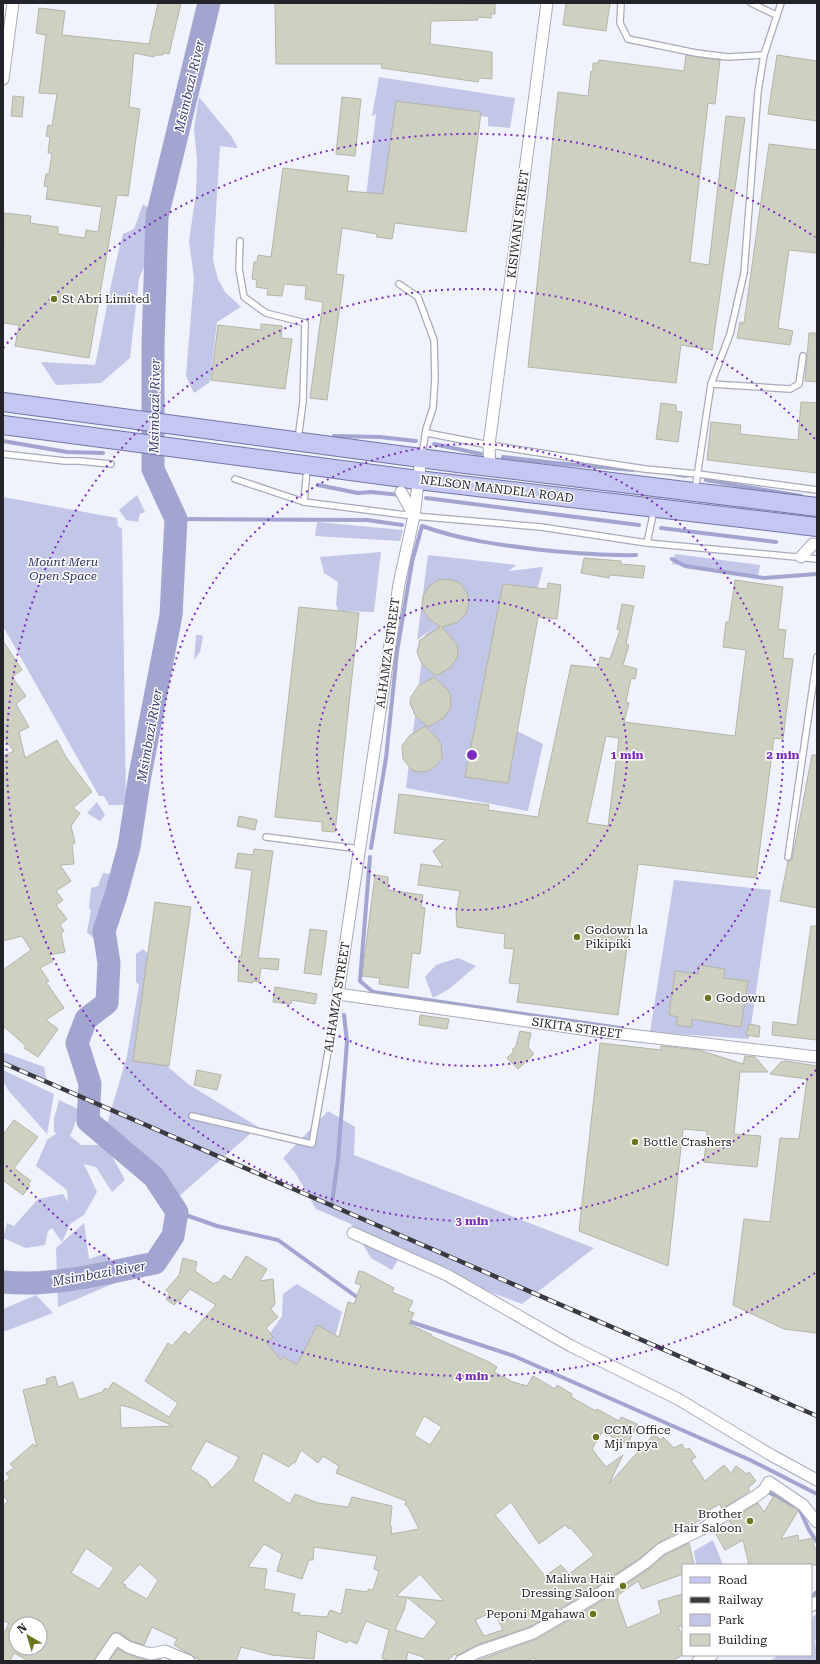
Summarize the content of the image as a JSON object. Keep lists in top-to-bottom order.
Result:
{
  "streets": {
    "main road": ["NELSON MANDELA ROAD"],
    "street": ["KISIWANI STREET", "ALHAMZA STREET", "SIKITA STREET"]
  },
  "crossings": [
    ["NELSON MANDELA ROAD", "ALHAMZA STREET"],
    ["ALHAMZA STREET", "SIKITA STREET"]
  ],
  "water": ["Msimbazi River"],
  "parks": ["Mount Meru Open Space"],
  "places": [
    "St Abri Limited",
    "Godown la Pikipiki",
    "Godown",
    "Bottle Crashers",
    "CCM Office Mji mpya",
    "Brother Hair Saloon",
    "Maliwa Hair Dressing Saloon",
    "Peponi Mgahawa"
  ],
  "legend": [
    "Road",
    "Railway",
    "Park",
    "Building"
  ],
  "north": "top left",
  "rings": [
    "1 min",
    "2 min",
    "3 min",
    "4 min"
  ]
}
